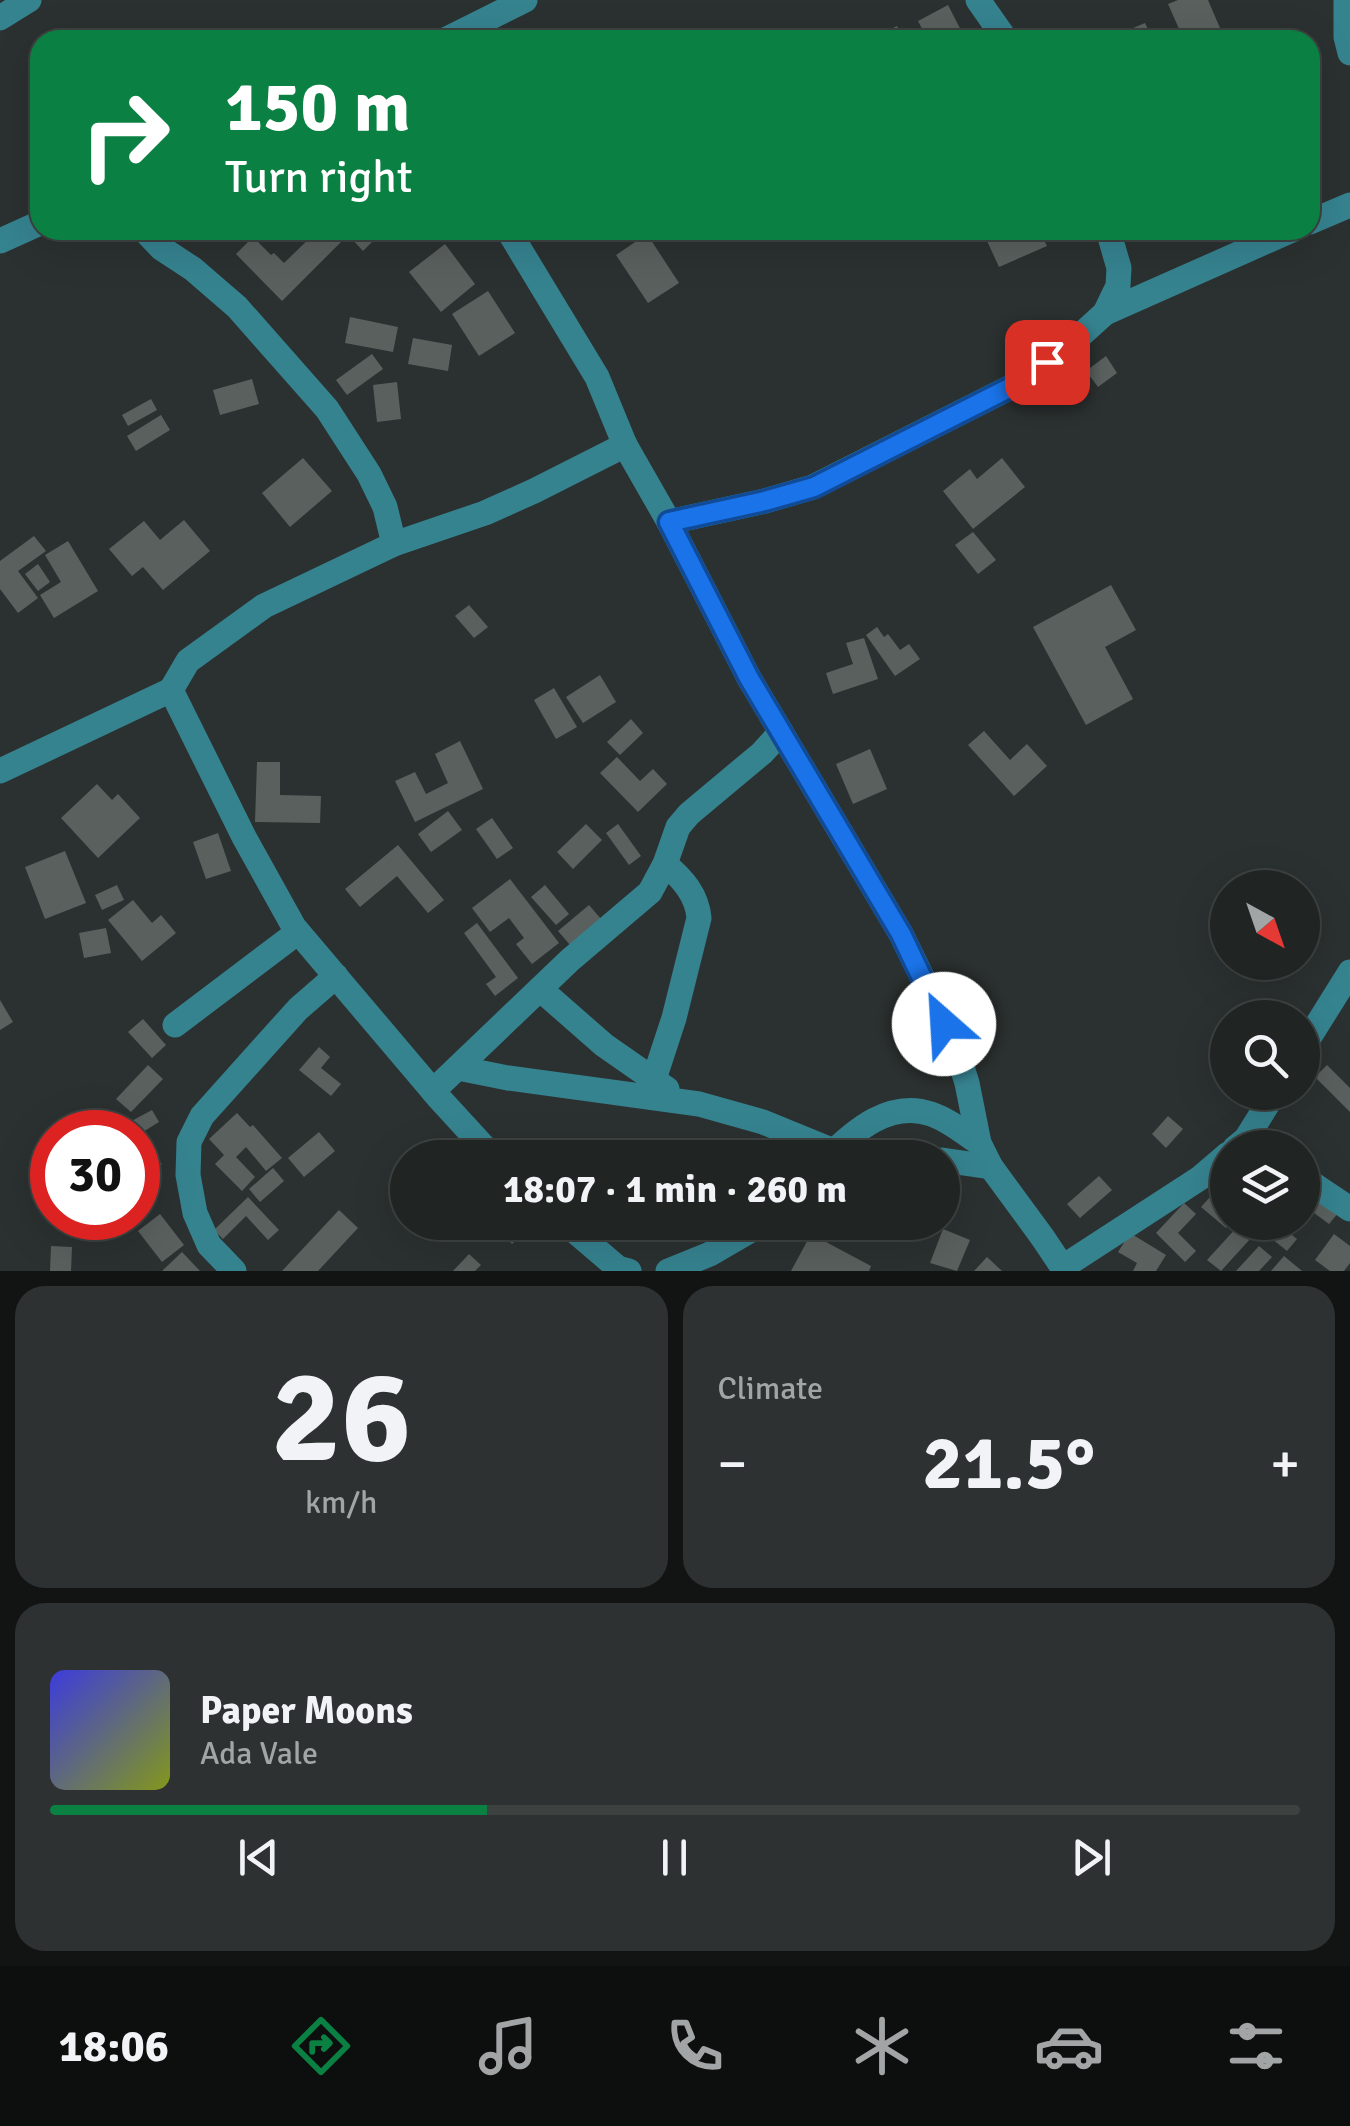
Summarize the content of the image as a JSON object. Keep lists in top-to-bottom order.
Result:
{
  "north": "bottom right",
  "page": {
    "turn": ["150 m", "Turn right"],
    "limit": "30",
    "trip": "18:07 · 1 min · 260 m",
    "tile": [
      ["26", "km/h"],
      "Climate"
    ],
    "heat": ["−", "21.5°", "+"],
    "song": ["Paper Moons", "Ada Vale"],
    "tabs": "18:06"
  }
}
